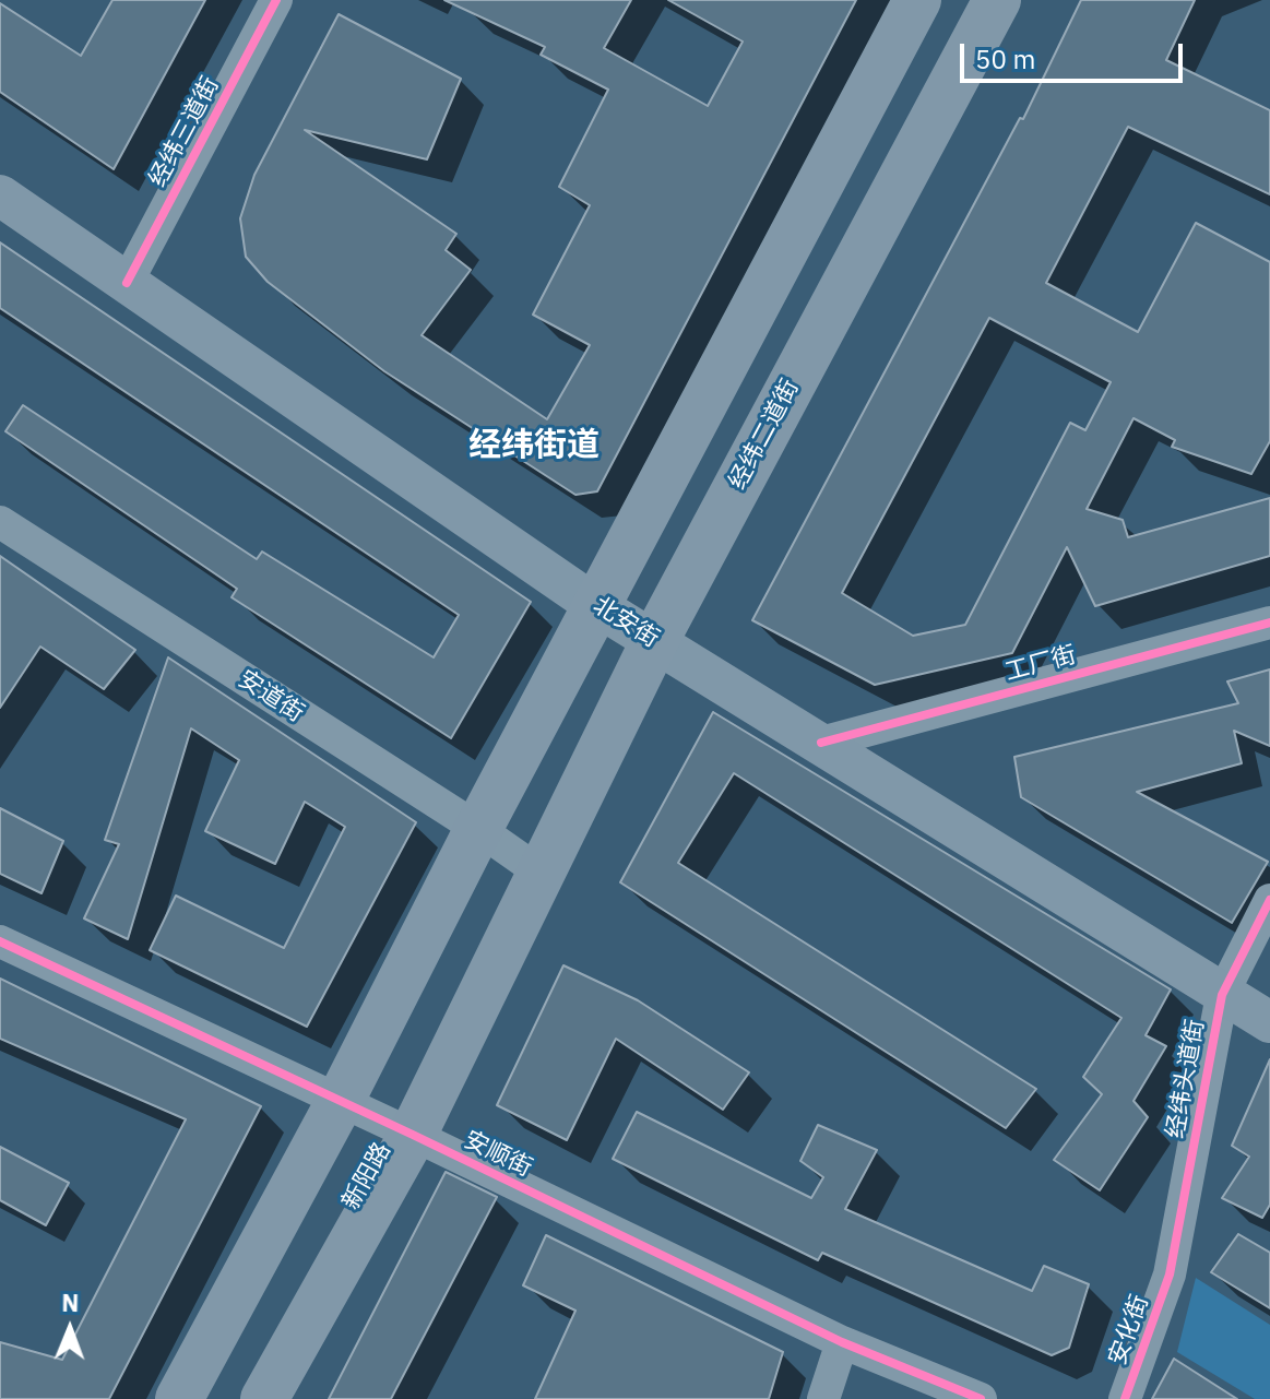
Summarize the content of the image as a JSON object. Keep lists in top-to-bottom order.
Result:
{
  "streets": {
    "highway": ["经纬二道街", "新阳路"],
    "main road": ["北安街"],
    "street": [
      "经纬三道街",
      "工厂街",
      "安道街",
      "经纬头道街",
      "安顺街",
      "安化街"
    ]
  },
  "crossings": [
    ["经纬三道街", "北安街"],
    ["经纬二道街", "北安街"],
    ["经纬二道街", "安道街"],
    ["经纬二道街", "新阳路"],
    ["北安街", "工厂街"],
    ["北安街", "经纬头道街"],
    ["安道街", "新阳路"],
    ["经纬头道街", "安化街"],
    ["安顺街", "新阳路"]
  ],
  "districts": ["经纬街道"],
  "scale_bar": "50 m",
  "north": "top"
}
